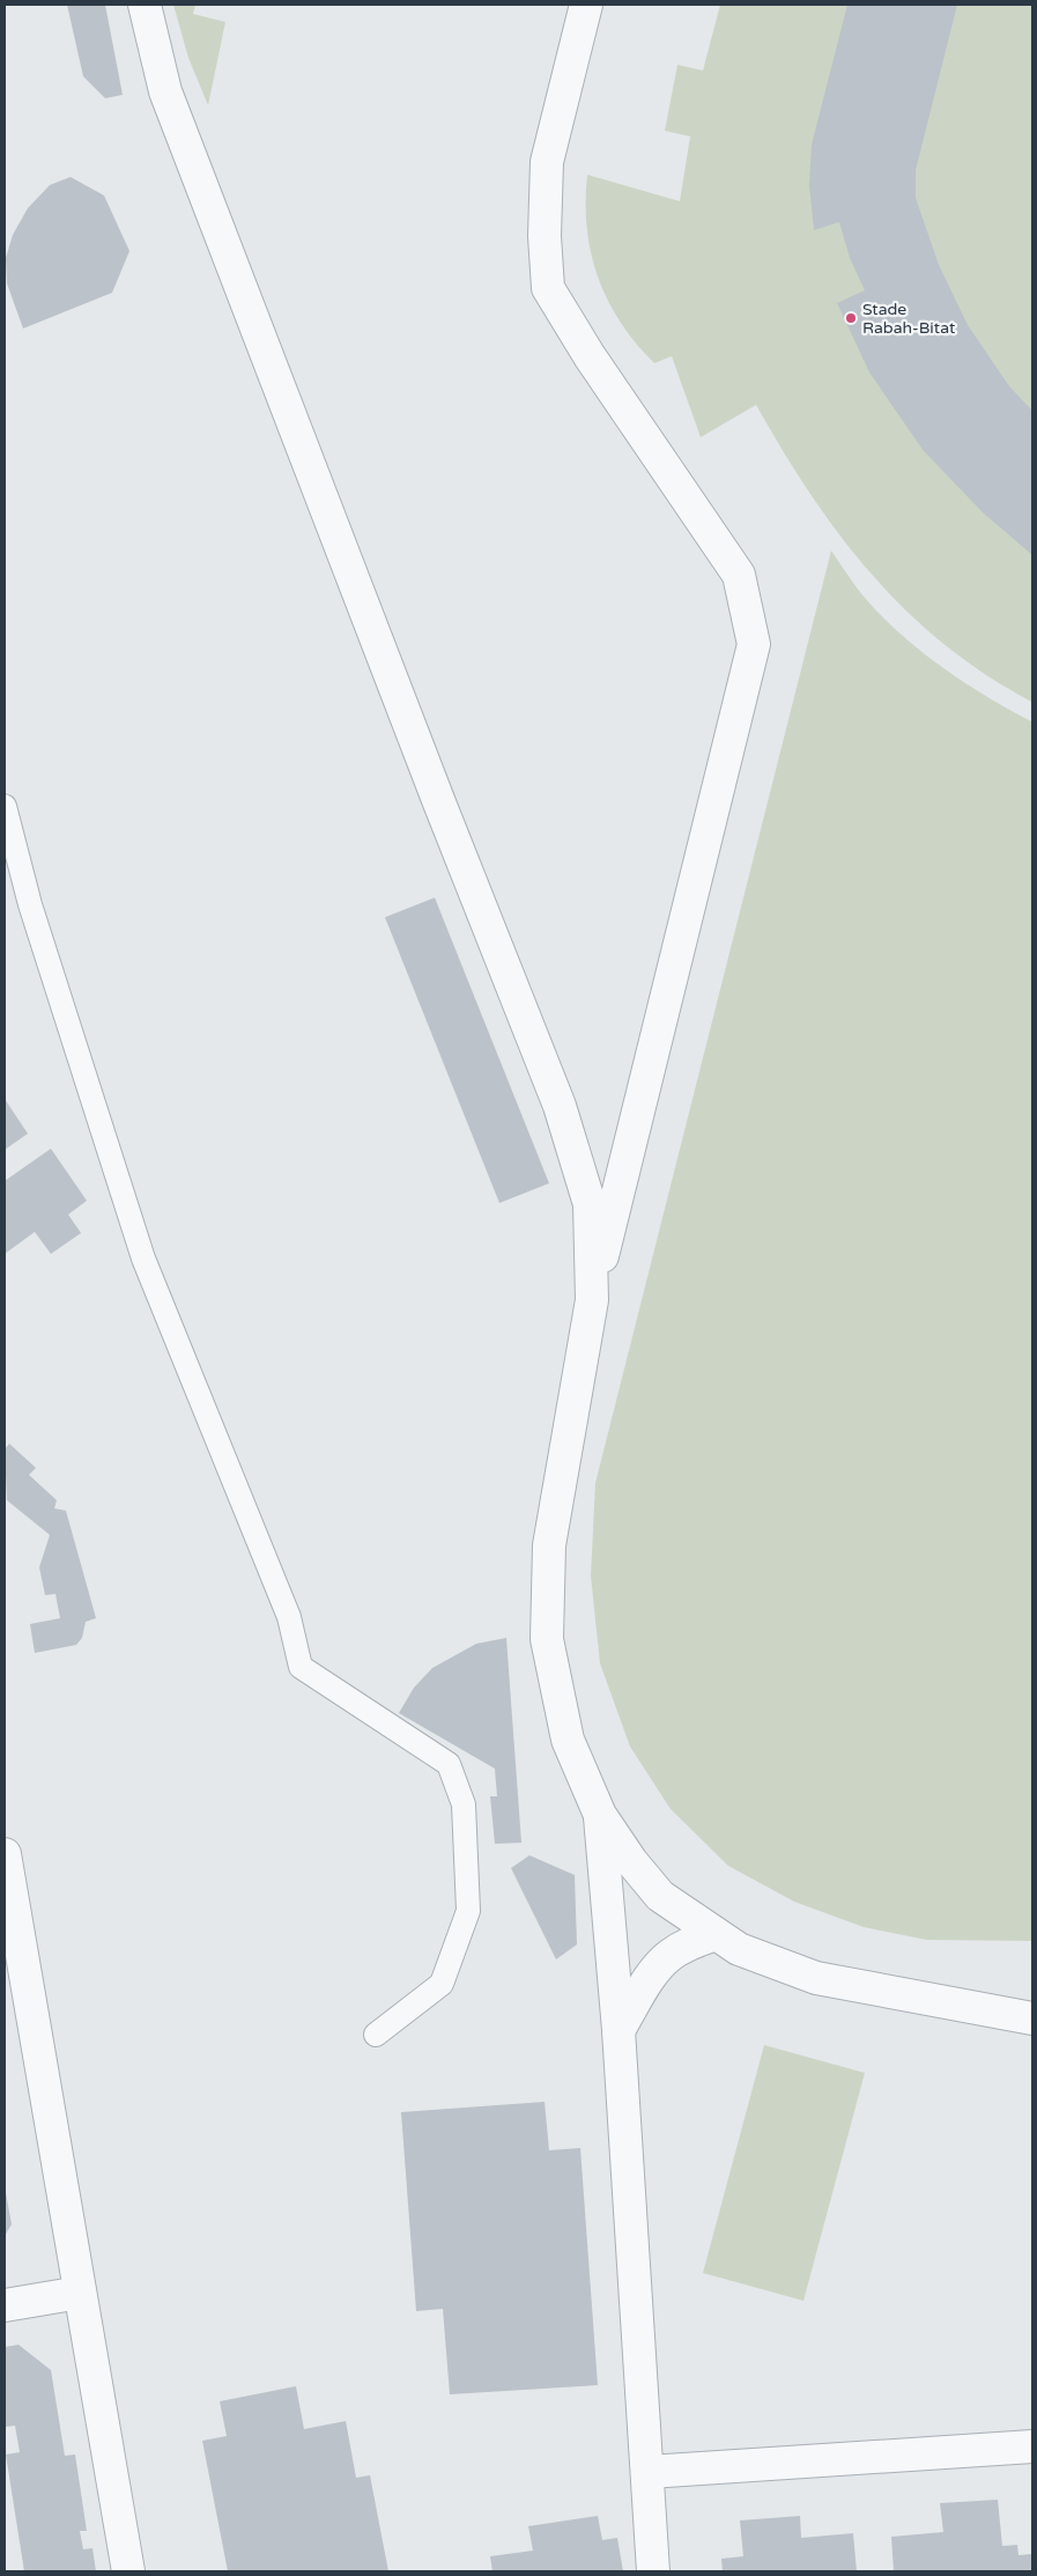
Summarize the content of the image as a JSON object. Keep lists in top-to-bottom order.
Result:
{
  "places": ["Stade Rabah-Bitat"]
}
